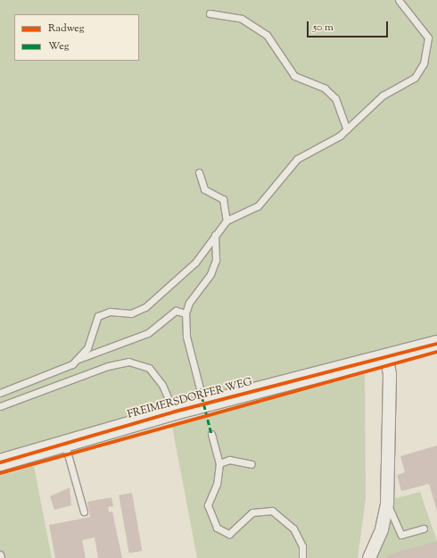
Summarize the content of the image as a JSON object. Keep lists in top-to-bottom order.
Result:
{
  "streets": {
    "street": ["FREIMERSDORFER WEG"]
  },
  "legend": ["Radweg", "Weg"],
  "scale_bar": "50 m"
}
